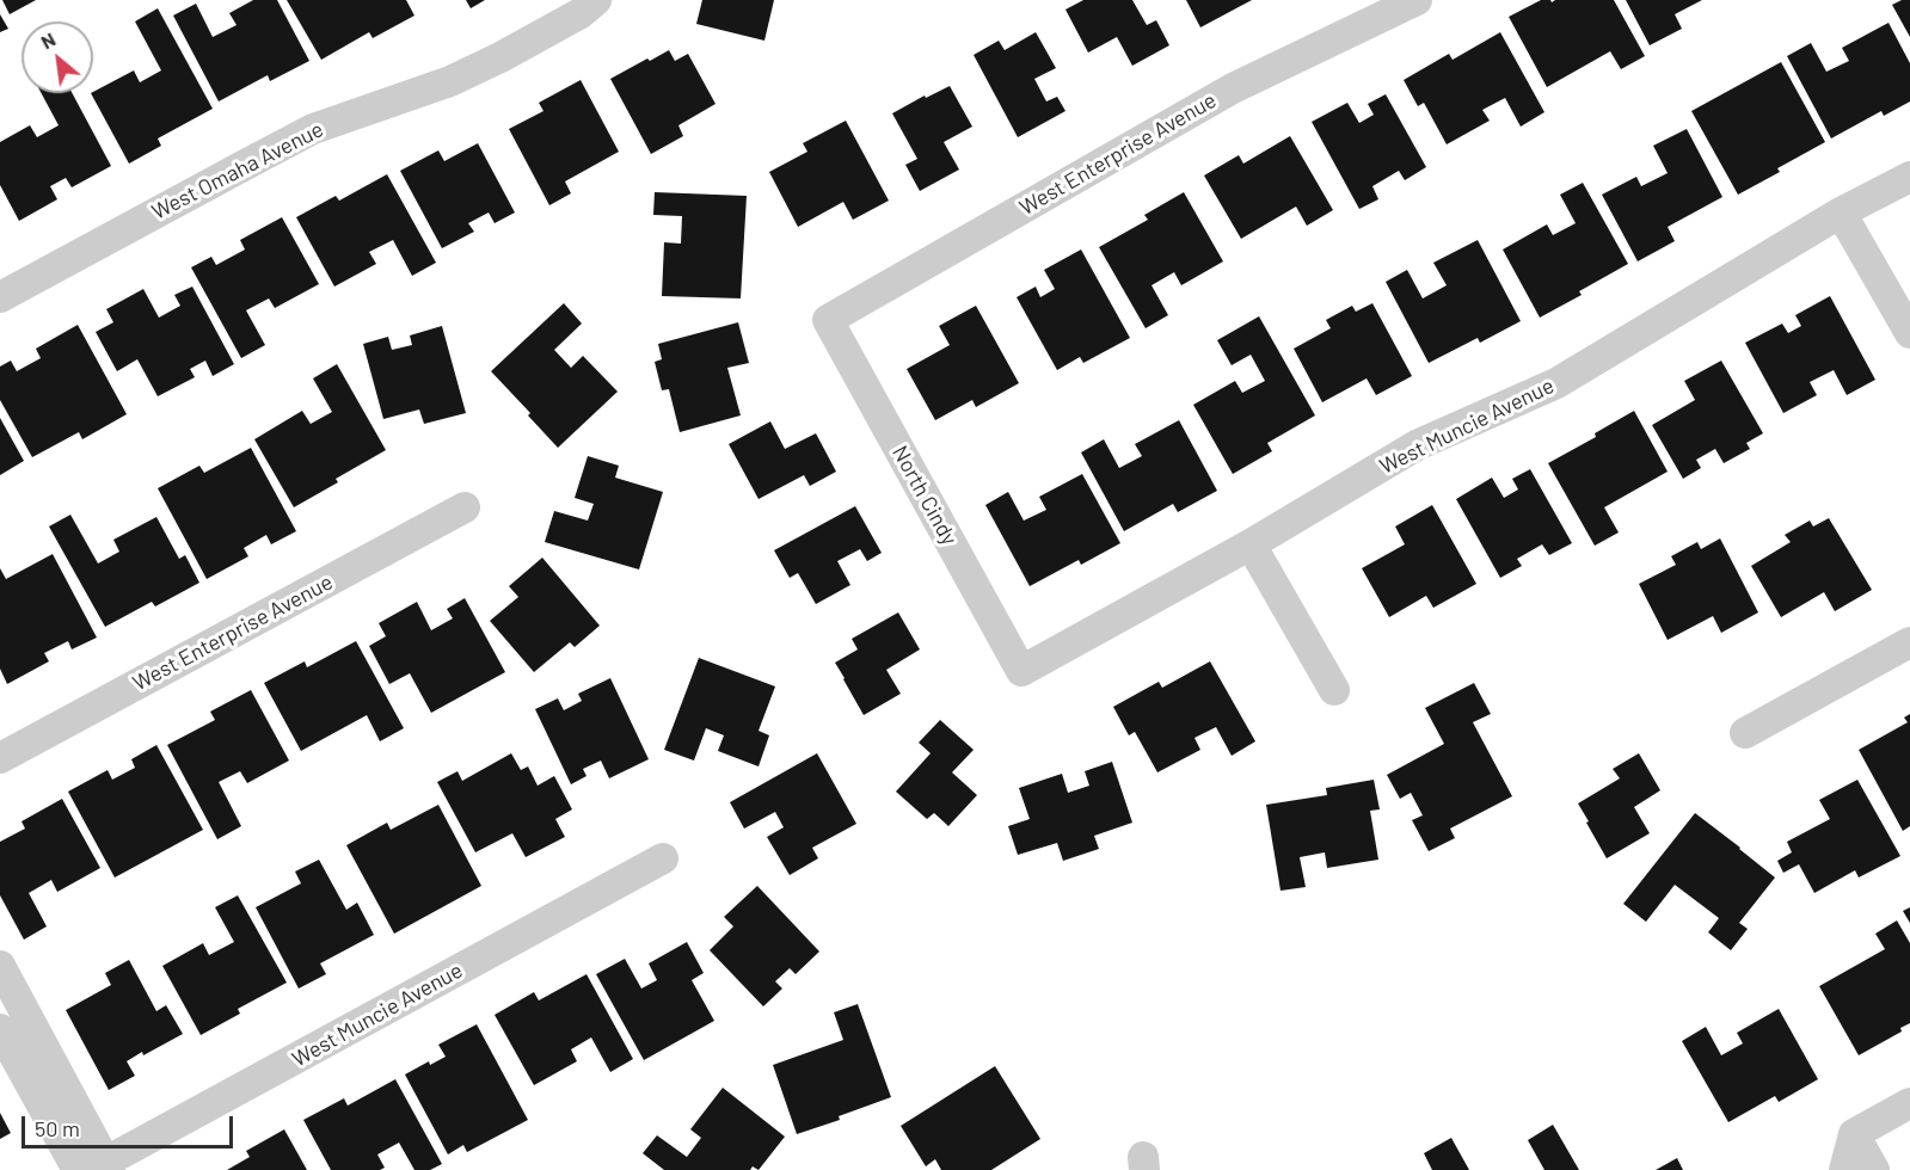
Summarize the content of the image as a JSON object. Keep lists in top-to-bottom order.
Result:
{
  "streets": {
    "street": [
      "West Enterprise Avenue",
      "West Omaha Avenue",
      "West Muncie Avenue",
      "North Cindy"
    ]
  },
  "crossings": [
    ["West Enterprise Avenue", "North Cindy"],
    ["West Muncie Avenue", "North Cindy"]
  ],
  "scale_bar": "50 m",
  "north": "top left"
}
